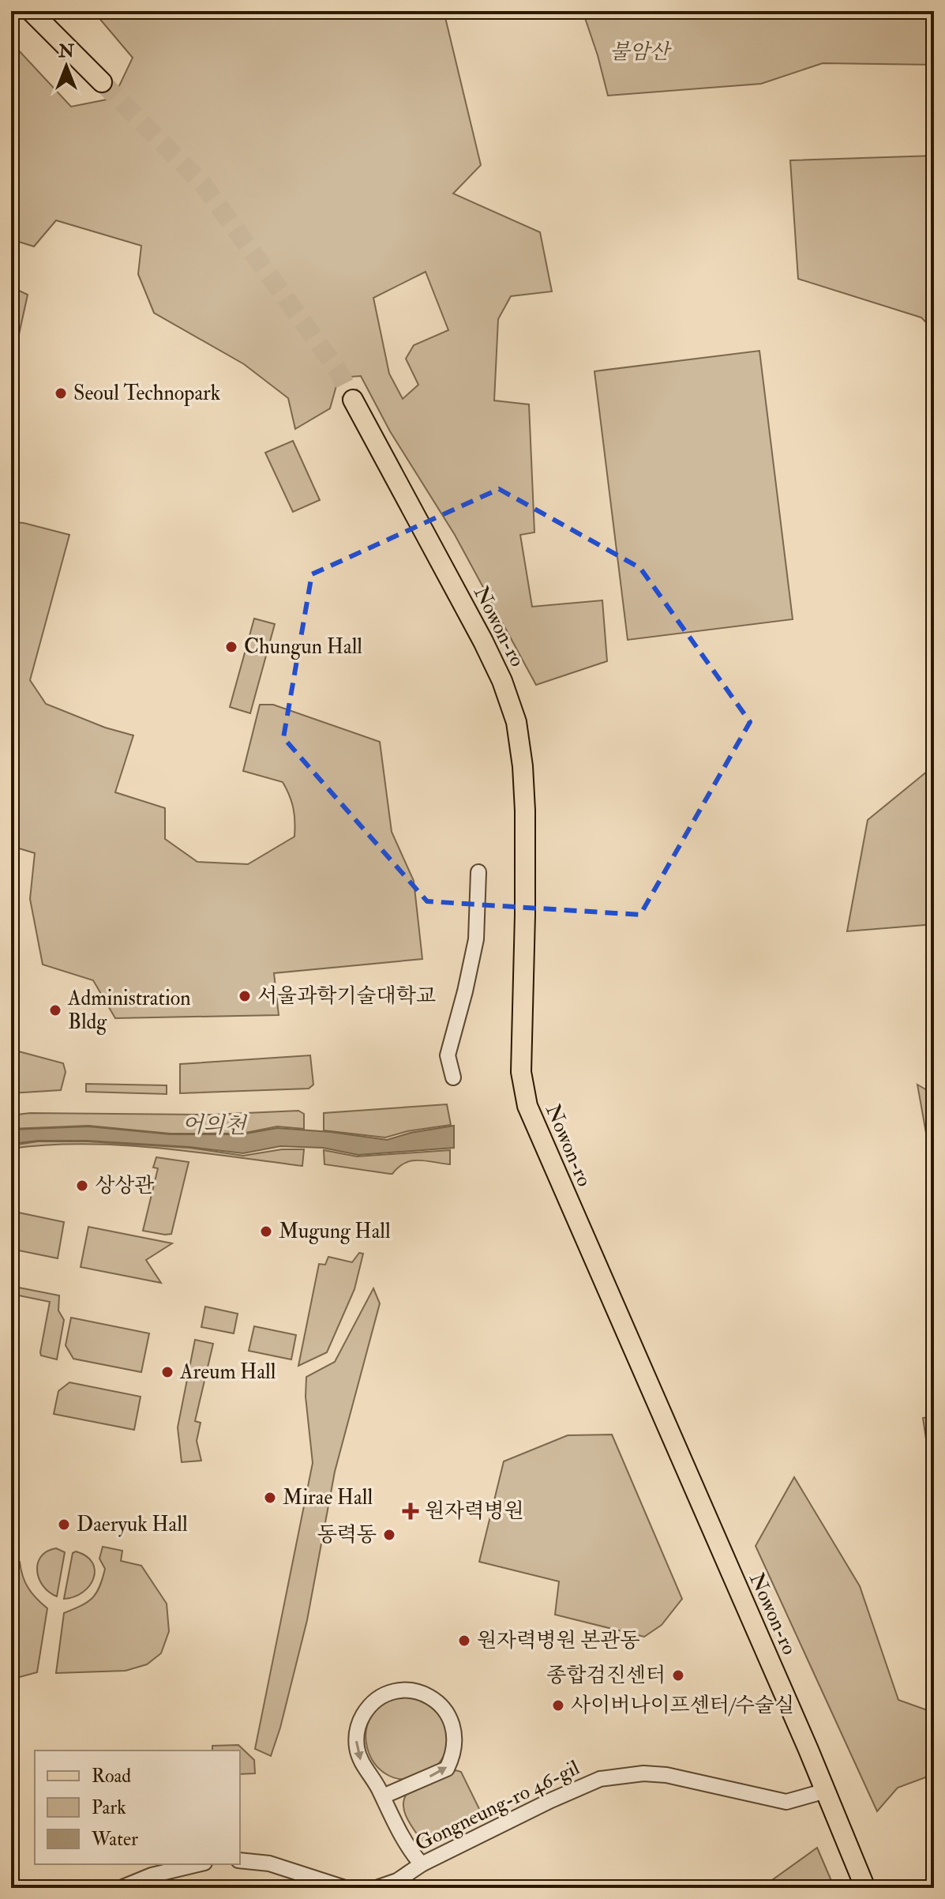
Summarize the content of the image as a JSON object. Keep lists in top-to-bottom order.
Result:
{
  "streets": {
    "main road": ["Nowon-ro"],
    "street": ["Gongneung-ro 46-gil"]
  },
  "crossings": [
    ["Nowon-ro", "Gongneung-ro 46-gil"]
  ],
  "water": ["어의천"],
  "parks": ["불암산"],
  "places": {
    "other": [
      "Seoul Technopark",
      "Chungun Hall",
      "서울과학기술대학교",
      "Administration Bldg",
      "상상관",
      "Mugung Hall",
      "Areum Hall",
      "Mirae Hall",
      "Daeryuk Hall",
      "동력동",
      "원자력병원 본관동",
      "종합검진센터",
      "사이버나이프센터/수술실"
    ],
    "health": ["원자력병원"]
  },
  "legend": ["Road", "Park", "Water"],
  "north": "top"
}
